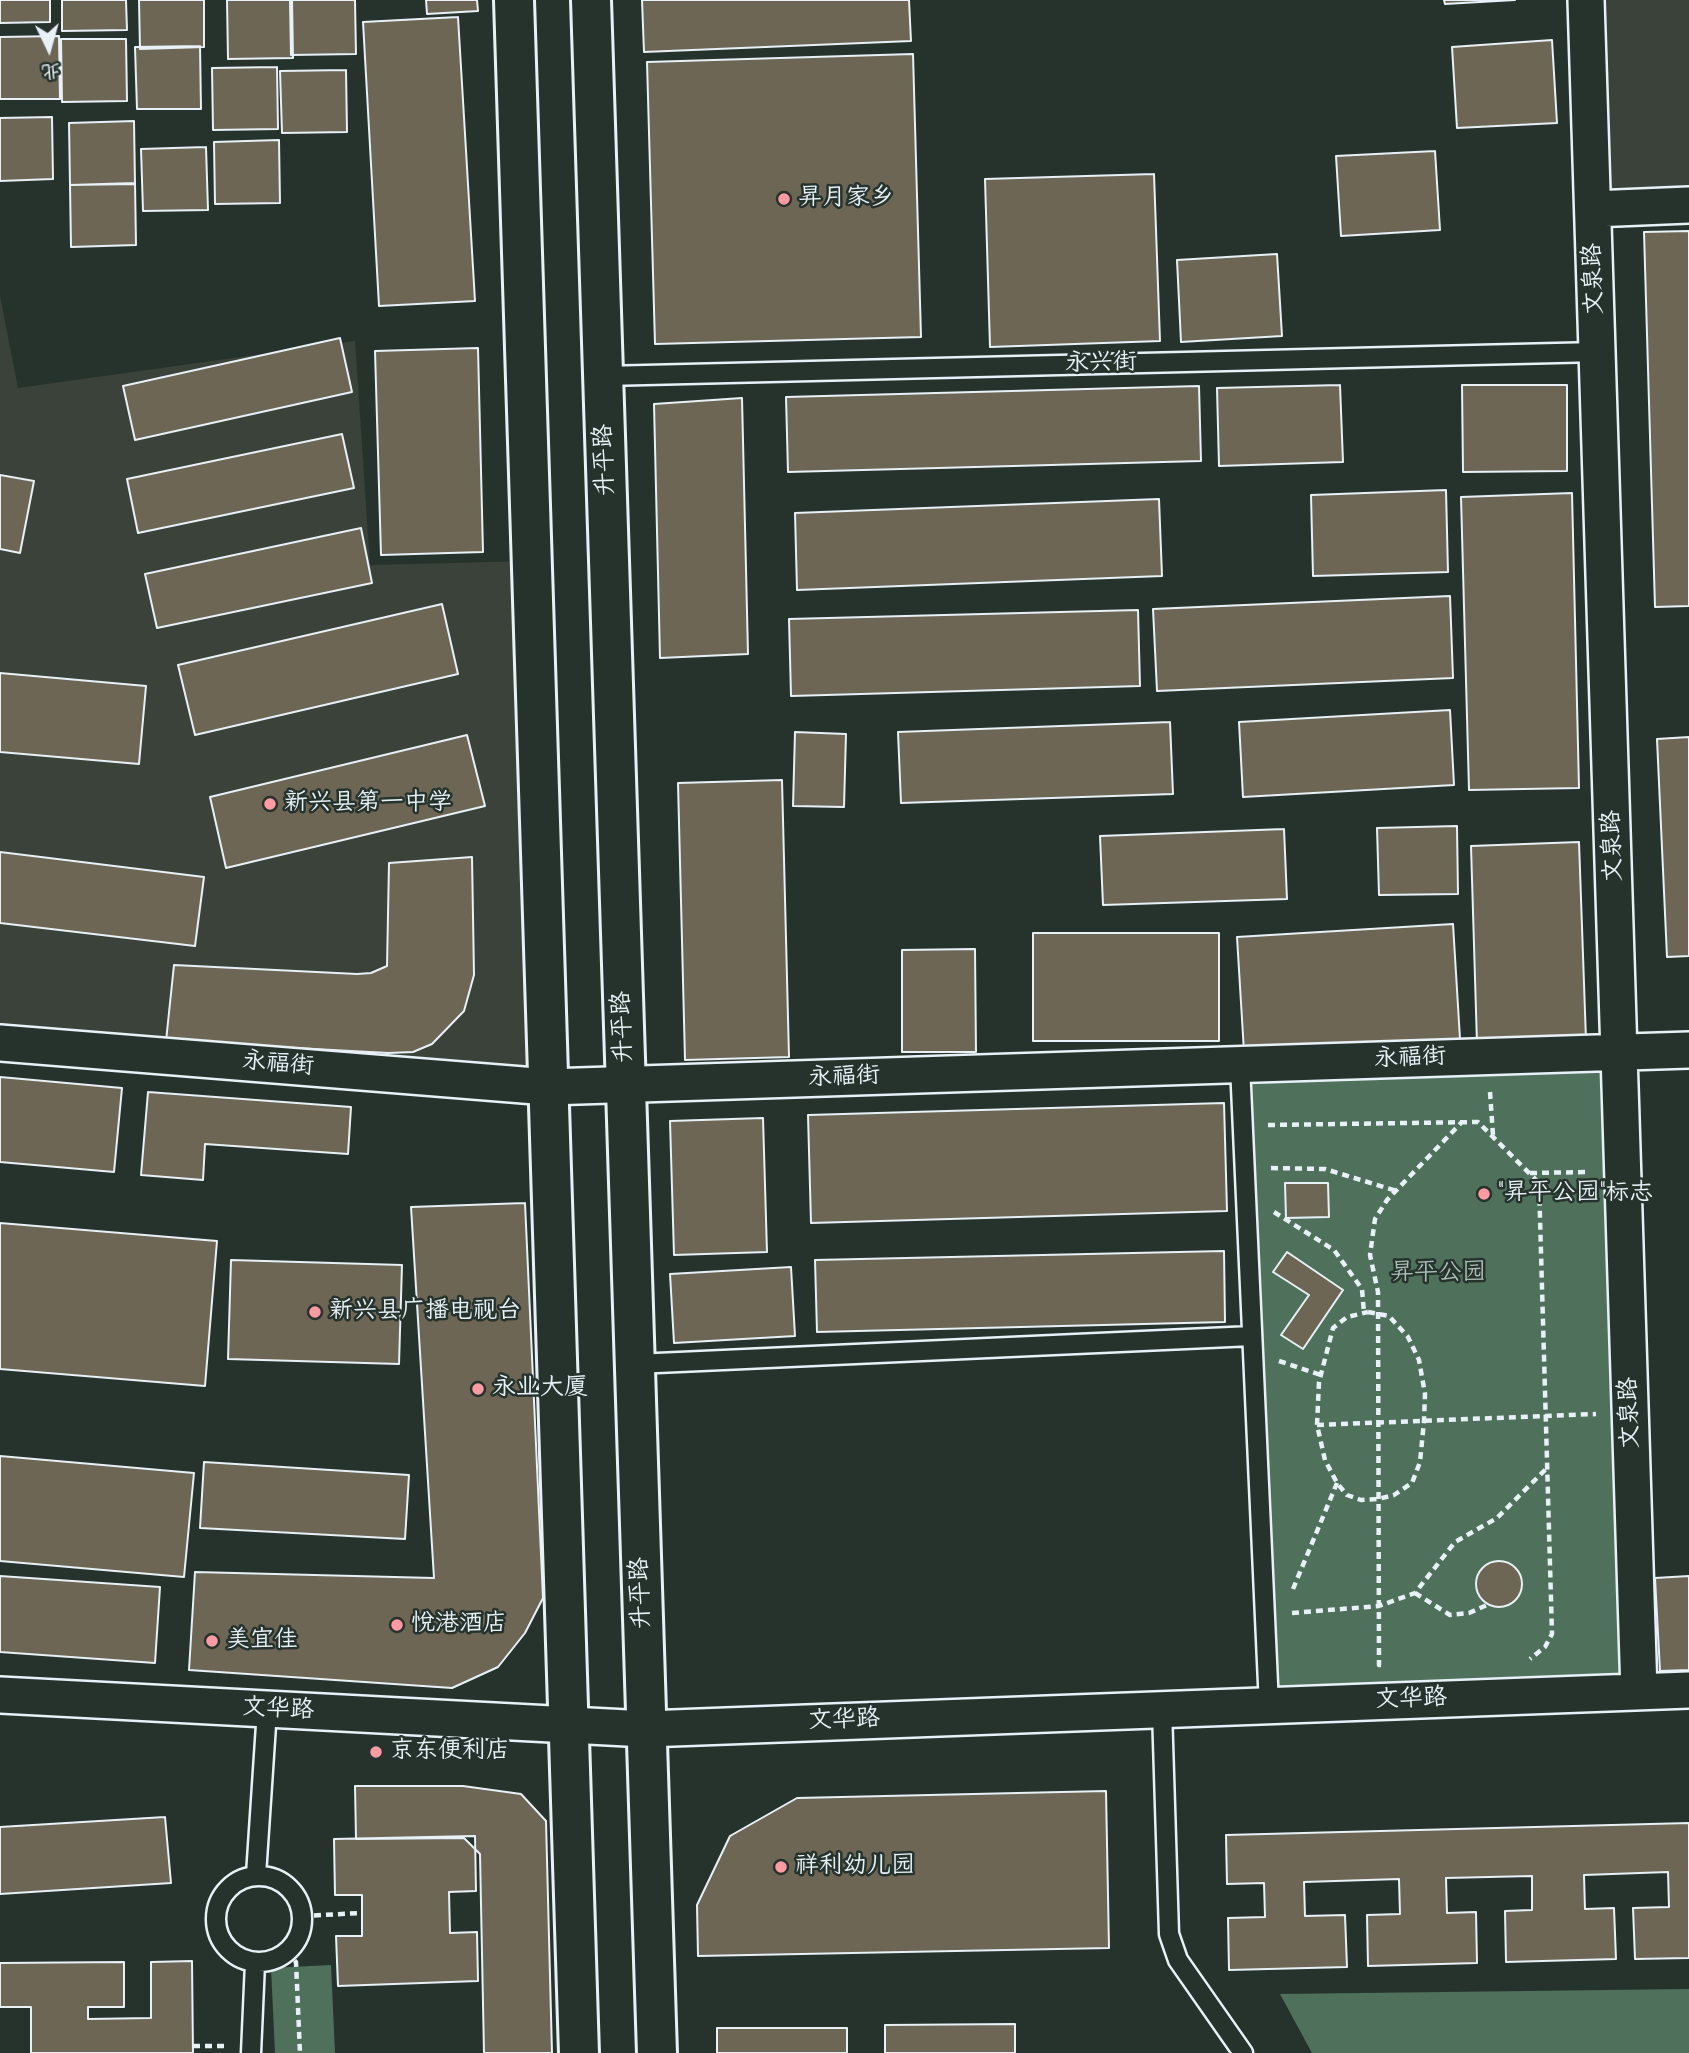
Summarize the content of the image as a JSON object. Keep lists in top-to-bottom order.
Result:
{
  "streets": {
    "street": [
      "文泉路",
      "升平路",
      "永福街",
      "文华路"
    ],
    "lane": ["永兴街"]
  },
  "crossings": [
    ["文泉路", "永兴街"],
    ["文泉路", "永福街"],
    ["文泉路", "文华路"],
    ["永兴街", "升平路"],
    ["升平路", "永福街"],
    ["升平路", "文华路"]
  ],
  "parks": ["昇平公园"],
  "places": [
    "昇月家乡",
    "新兴县第一中学",
    "“昇平公园”标志",
    "新兴县广播电视台",
    "永业大厦",
    "悦港酒店",
    "美宜佳",
    "京东便利店",
    "祥利幼儿园"
  ],
  "north": "bottom"
}
